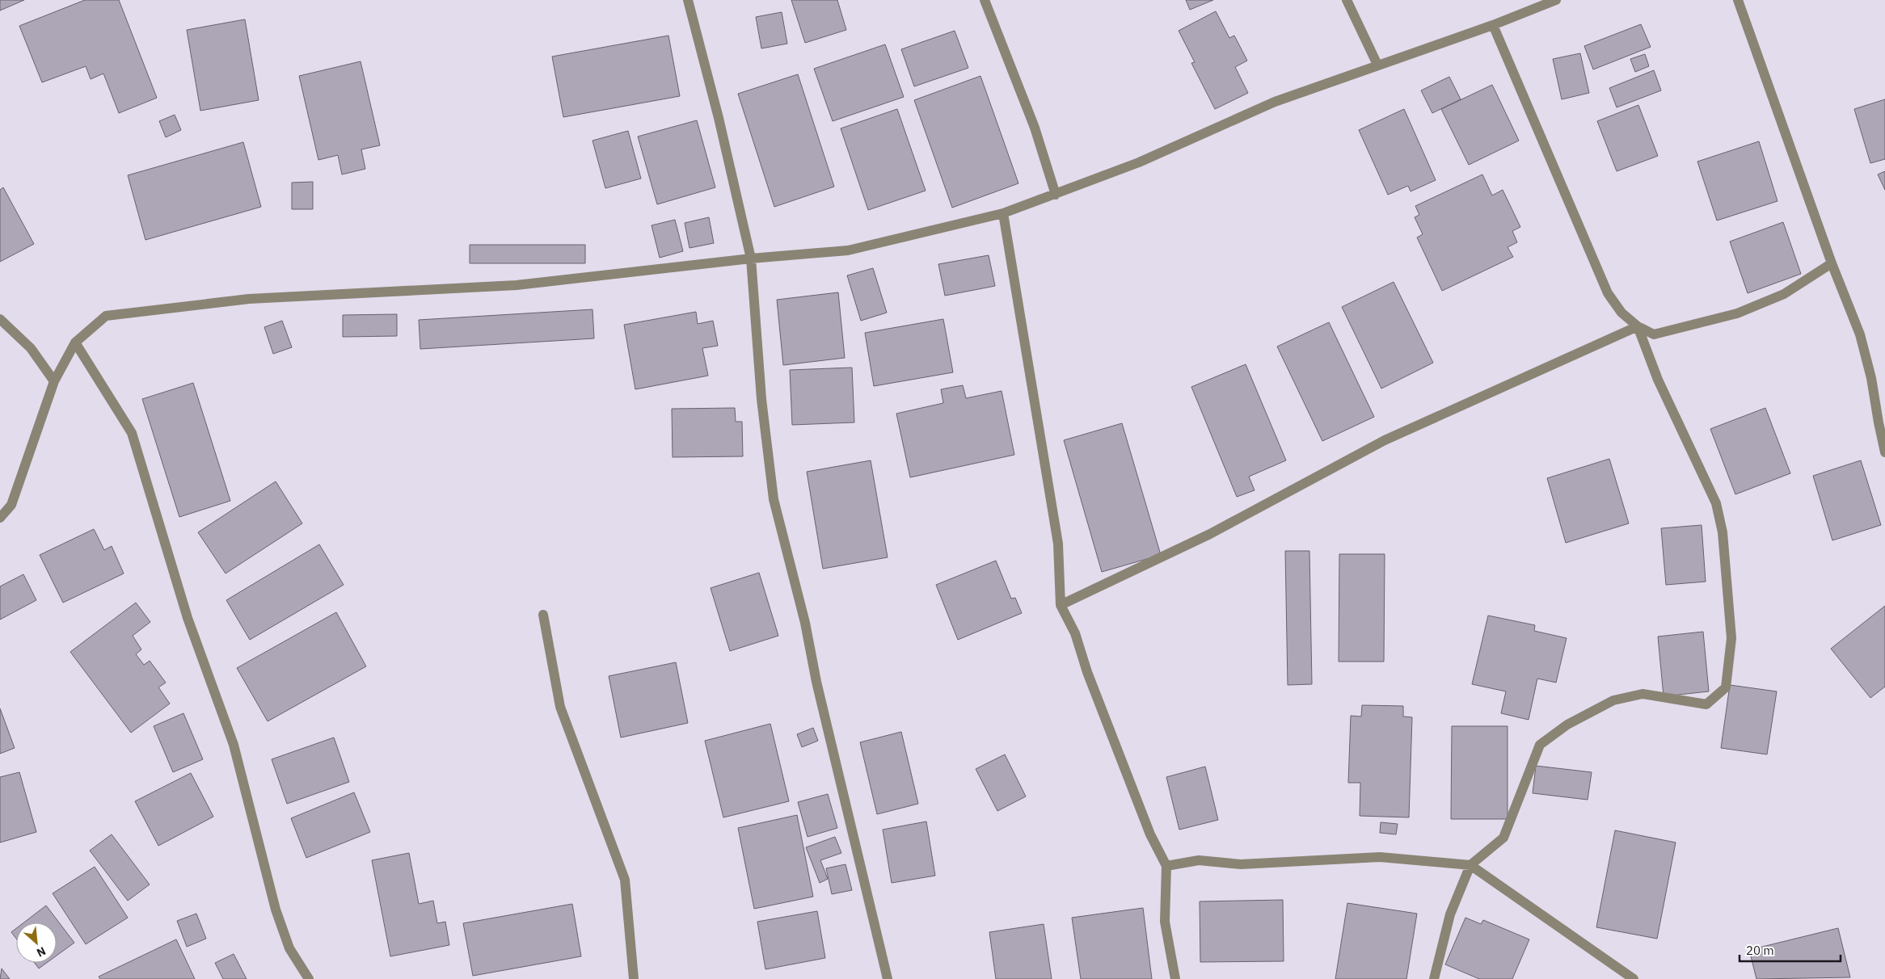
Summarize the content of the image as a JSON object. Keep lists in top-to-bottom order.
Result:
{
  "scale_bar": "20 m",
  "north": "bottom right"
}
